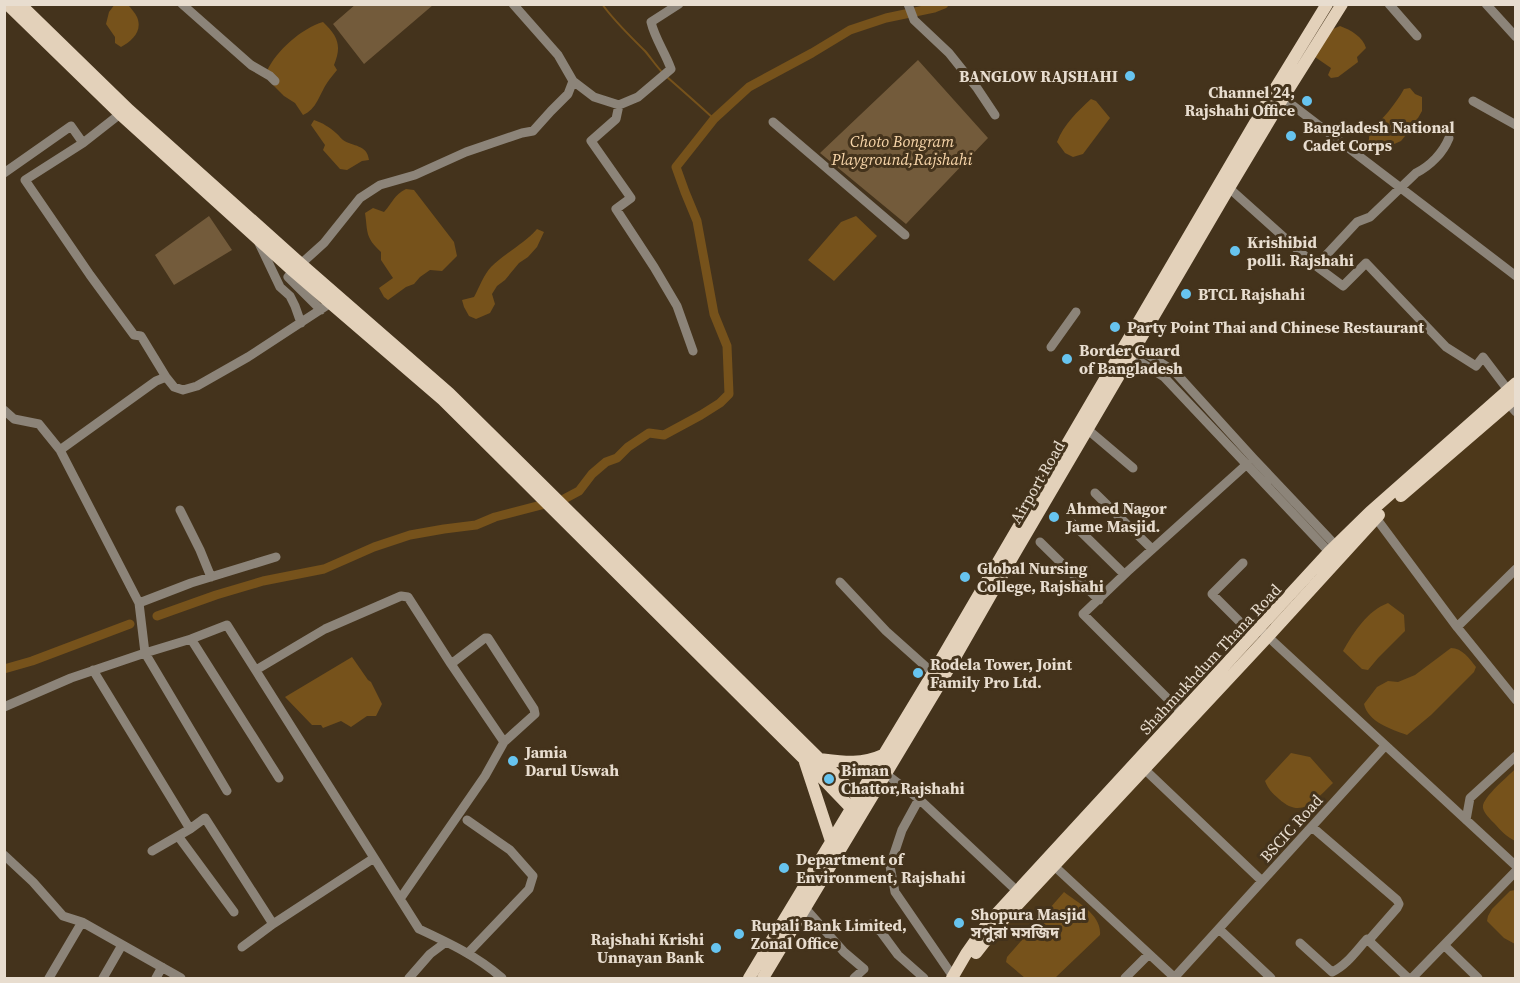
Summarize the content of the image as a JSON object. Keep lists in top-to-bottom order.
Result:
{
  "streets": {
    "main road": ["Airport Road", "Shahmukhdum Thana Road"],
    "street": ["BSCIC Road"]
  },
  "crossings": [
    ["Shahmukhdum Thana Road", "BSCIC Road"]
  ],
  "parks": ["Choto Bongram Playground,Rajshahi"],
  "places": [
    "BANGLOW RAJSHAHI",
    "Channel 24, Rajshahi Office",
    "Bangladesh National Cadet Corps",
    "Krishibid polli. Rajshahi",
    "BTCL Rajshahi",
    "Party Point Thai and Chinese Restaurant",
    "Border Guard of Bangladesh",
    "Ahmed Nagor Jame Masjid.",
    "Global Nursing College, Rajshahi",
    "Rodela Tower, Joint Family Pro Ltd.",
    "Jamia Darul Uswah",
    "Biman Chattor,Rajshahi",
    "Department of Environment, Rajshahi",
    "Shopura Masjid সপুরা মসজিদ",
    "Rupali Bank Limited, Zonal Office",
    "Rajshahi Krishi Unnayan Bank"
  ]
}
